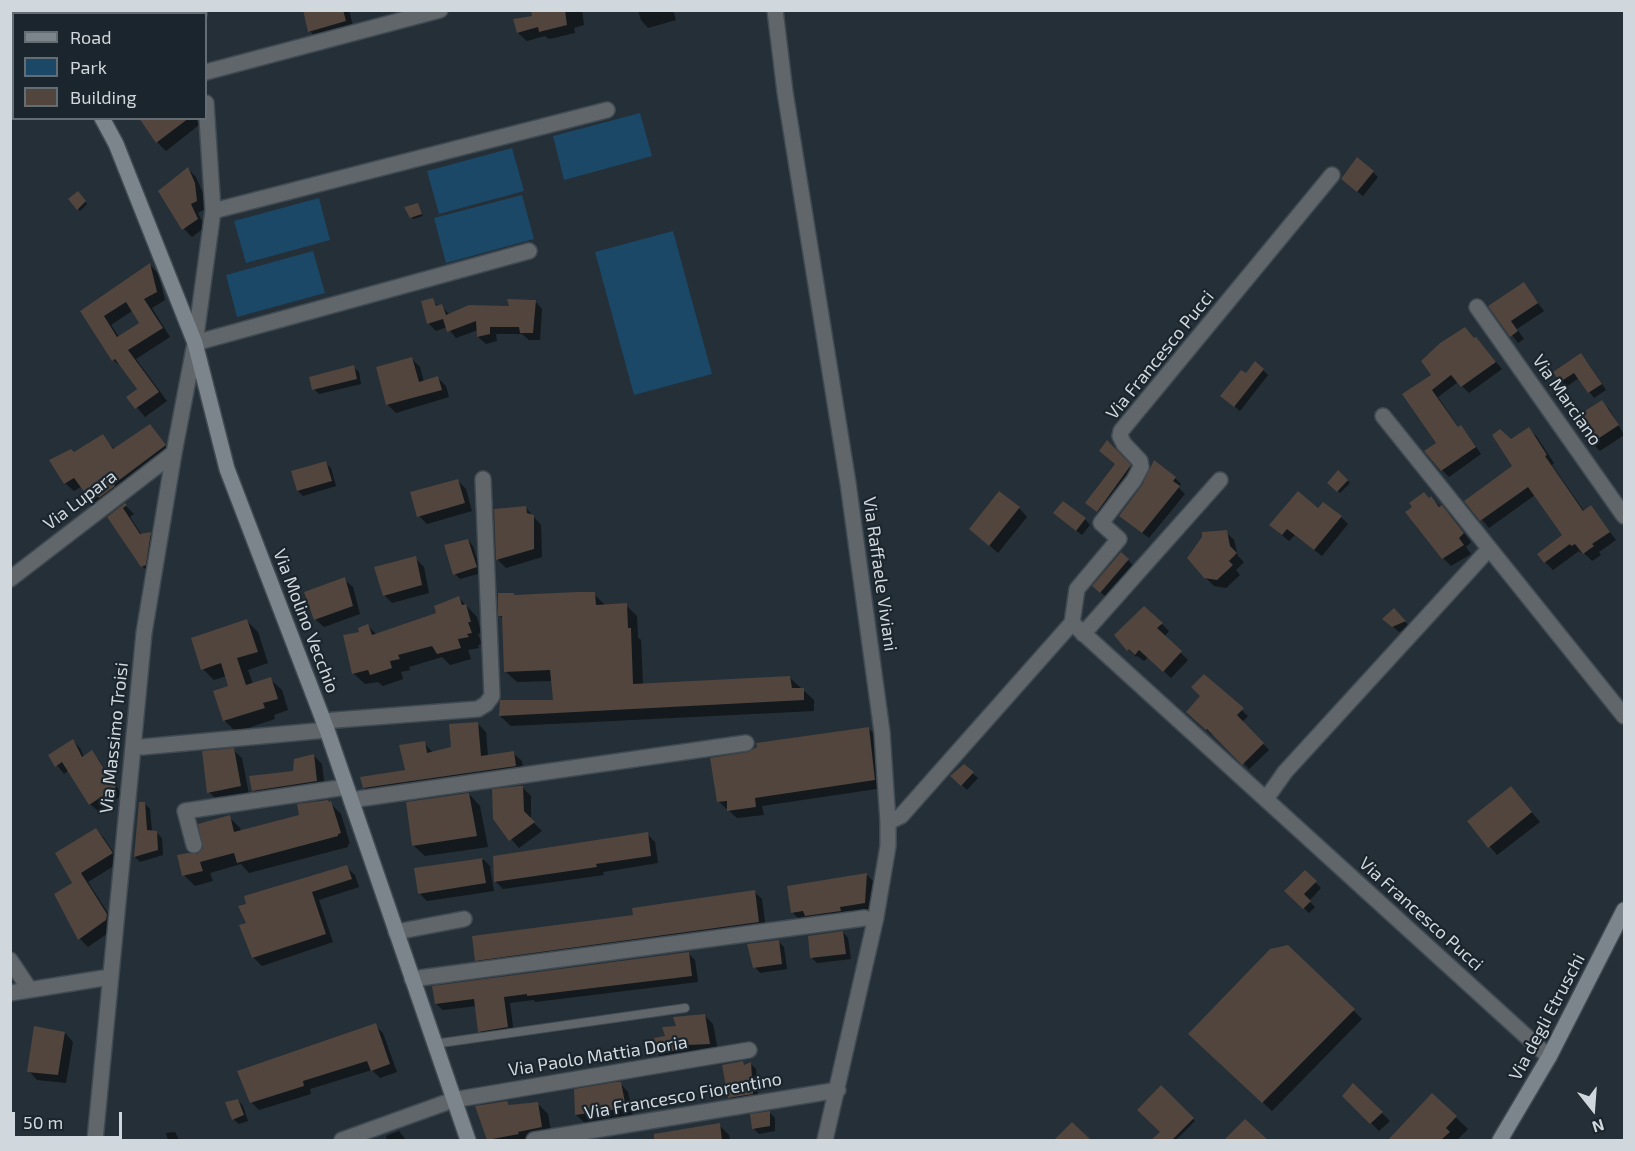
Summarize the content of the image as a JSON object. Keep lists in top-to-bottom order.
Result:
{
  "streets": {
    "street": [
      "Via Francesco Pucci",
      "Via Marciano",
      "Via Lupara",
      "Via Raffaele Viviani",
      "Via Molino Vecchio",
      "Via Massimo Troisi",
      "Via degli Etruschi",
      "Via Paolo Mattia Doria",
      "Via Francesco Fiorentino"
    ]
  },
  "crossings": [
    ["Via Francesco Pucci", "Via degli Etruschi"],
    ["Via Lupara", "Via Massimo Troisi"],
    ["Via Raffaele Viviani", "Via Francesco Fiorentino"],
    ["Via Molino Vecchio", "Via Massimo Troisi"],
    ["Via Molino Vecchio", "Via Paolo Mattia Doria"]
  ],
  "legend": ["Road", "Park", "Building"],
  "scale_bar": "50 m",
  "north": "bottom"
}
